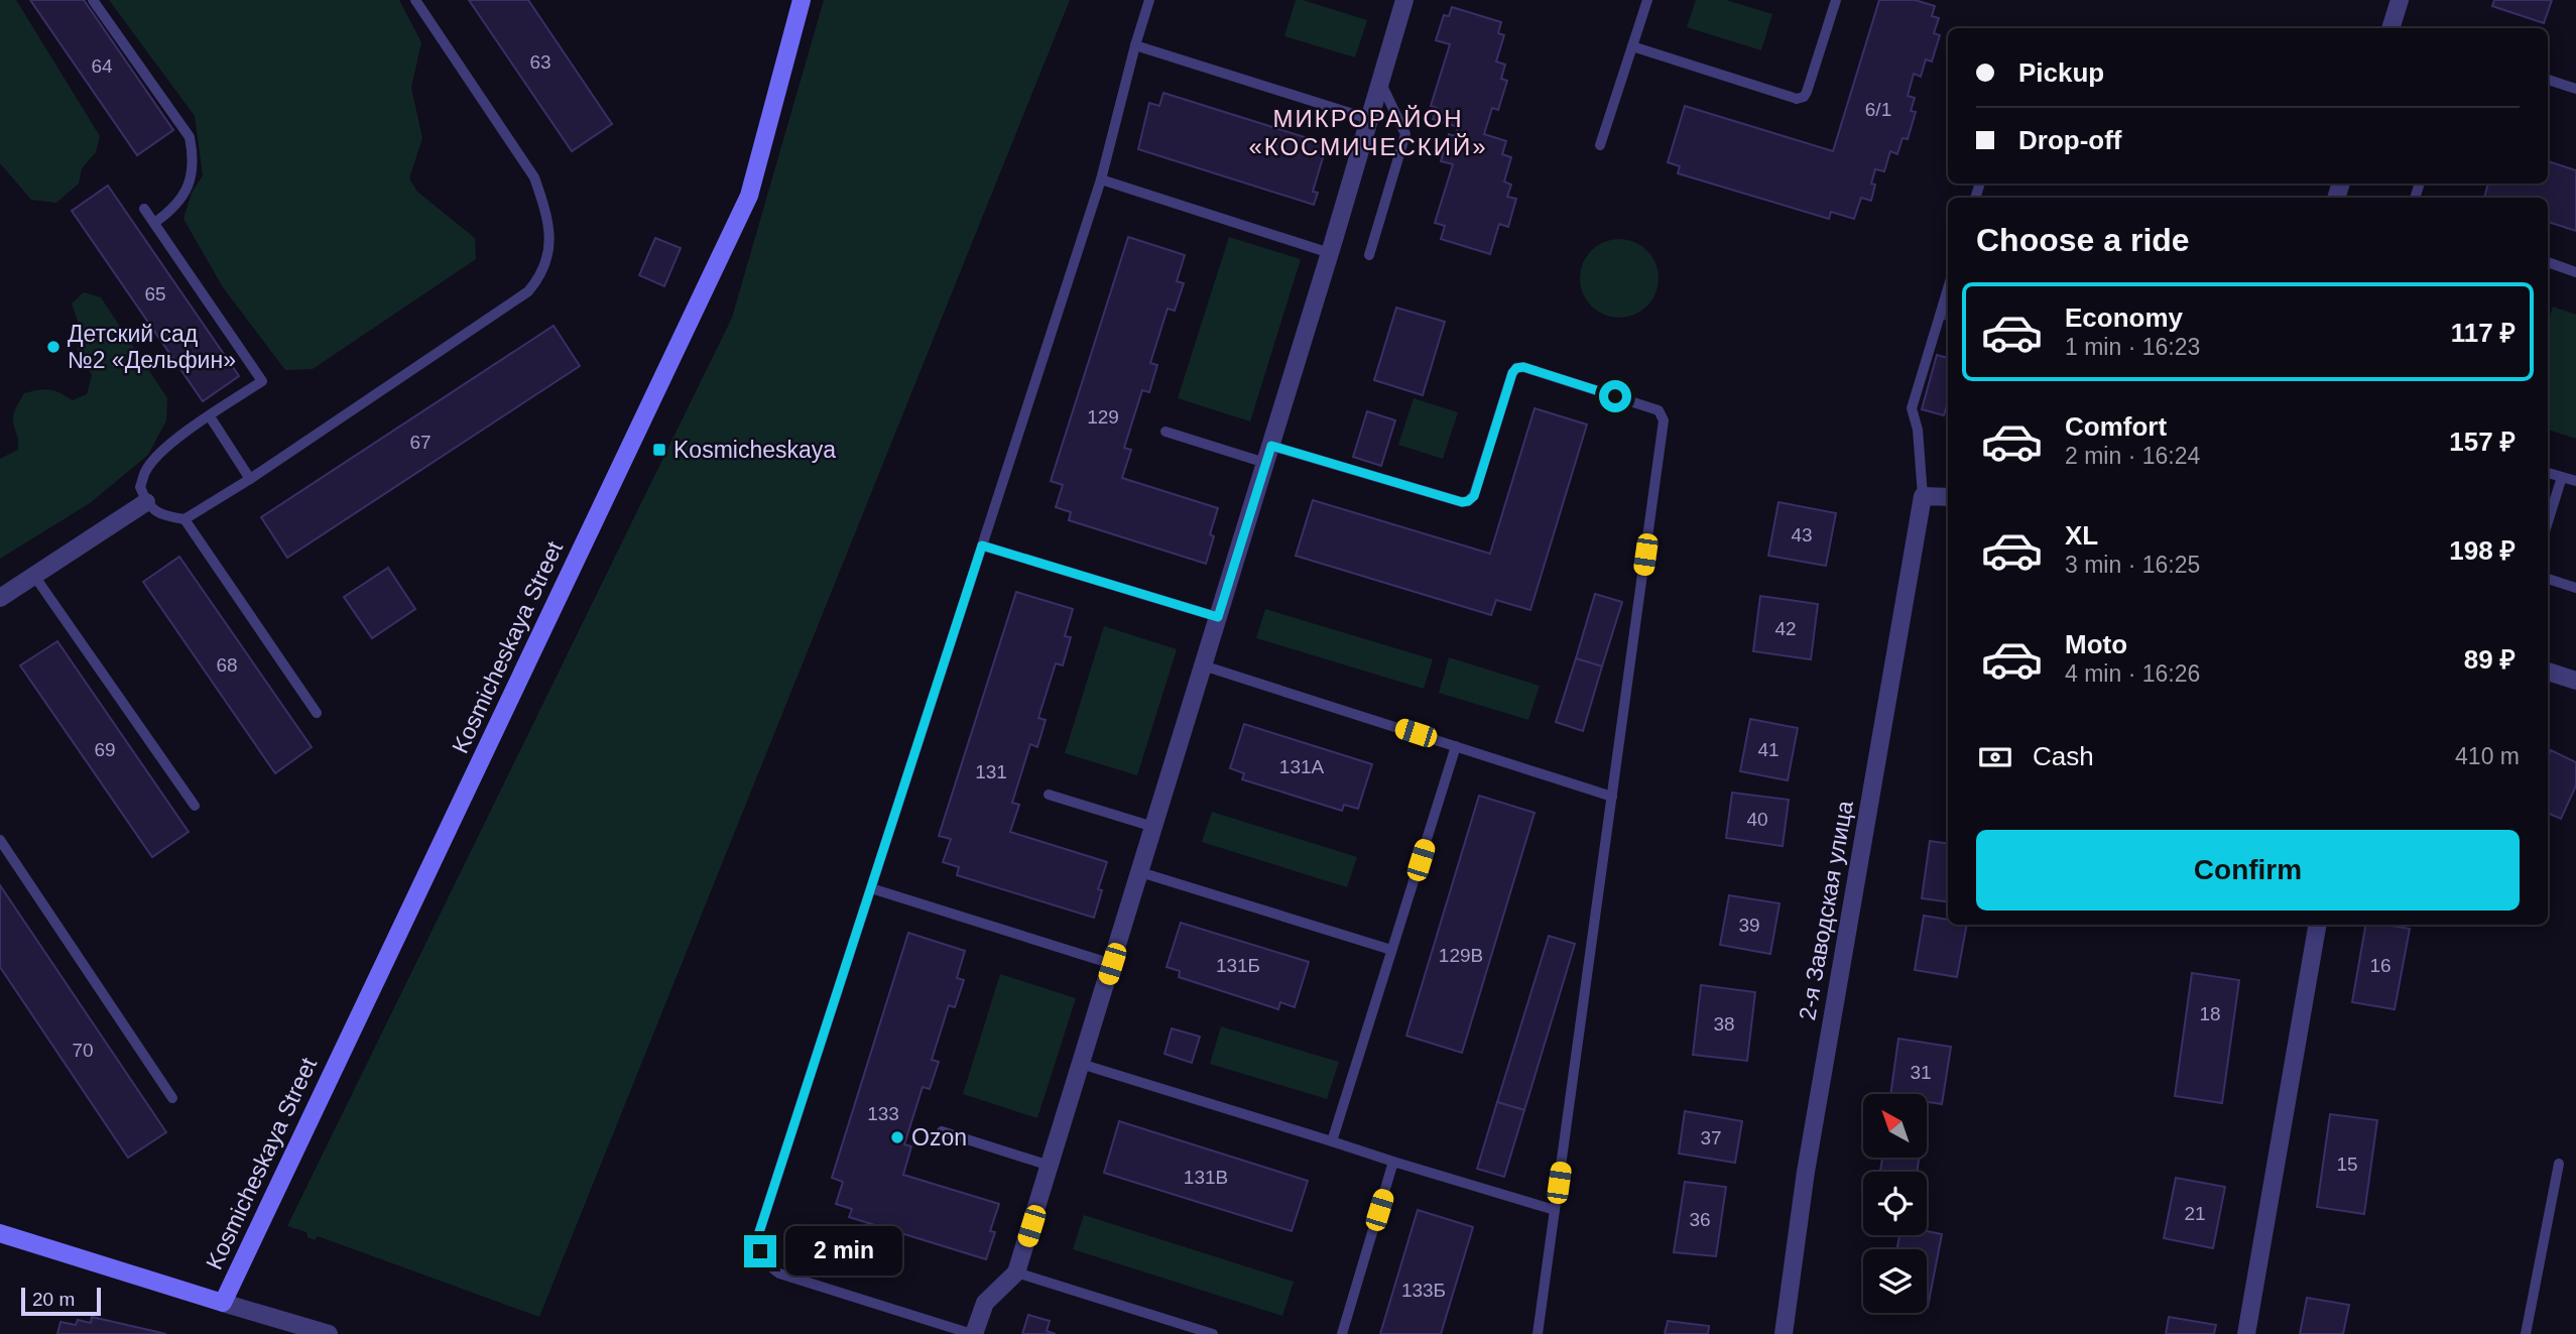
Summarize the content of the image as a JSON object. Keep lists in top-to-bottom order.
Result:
{
  "streets": {
    "street": ["Kosmicheskaya Street", "2-я Заводская улица"]
  },
  "districts": ["МИКРОРАЙОН «КОСМИЧЕСКИЙ»"],
  "places": {
    "other": ["Детский сад №2 «Дельфин»", "Ozon"],
    "transit": ["Kosmicheskaya"]
  },
  "house_numbers": [
    "63",
    "64",
    "6/1",
    "65",
    "129",
    "67",
    "43",
    "42",
    "68",
    "69",
    "41",
    "131А",
    "131",
    "40",
    "39",
    "129В",
    "131Б",
    "16",
    "18",
    "38",
    "70",
    "31",
    "133",
    "37",
    "15",
    "131В",
    "21",
    "36",
    "133Б"
  ],
  "scale_bar": "20 m",
  "north": "top left",
  "page": {
    "banner": ["Pickup", "Drop-off"],
    "heading": "Choose a ride",
    "list": [
      {
        "name": "Economy",
        "note": "1 min · 16:23",
        "value": "117 ₽"
      },
      {
        "name": "Comfort",
        "note": "2 min · 16:24",
        "value": "157 ₽"
      },
      {
        "name": "XL",
        "note": "3 min · 16:25",
        "value": "198 ₽"
      },
      {
        "name": "Moto",
        "note": "4 min · 16:26",
        "value": "89 ₽"
      }
    ],
    "pay": ["Cash", "410 m"],
    "buttons": "Confirm",
    "bubble": "2 min",
    "scale": "20 m"
  }
}
